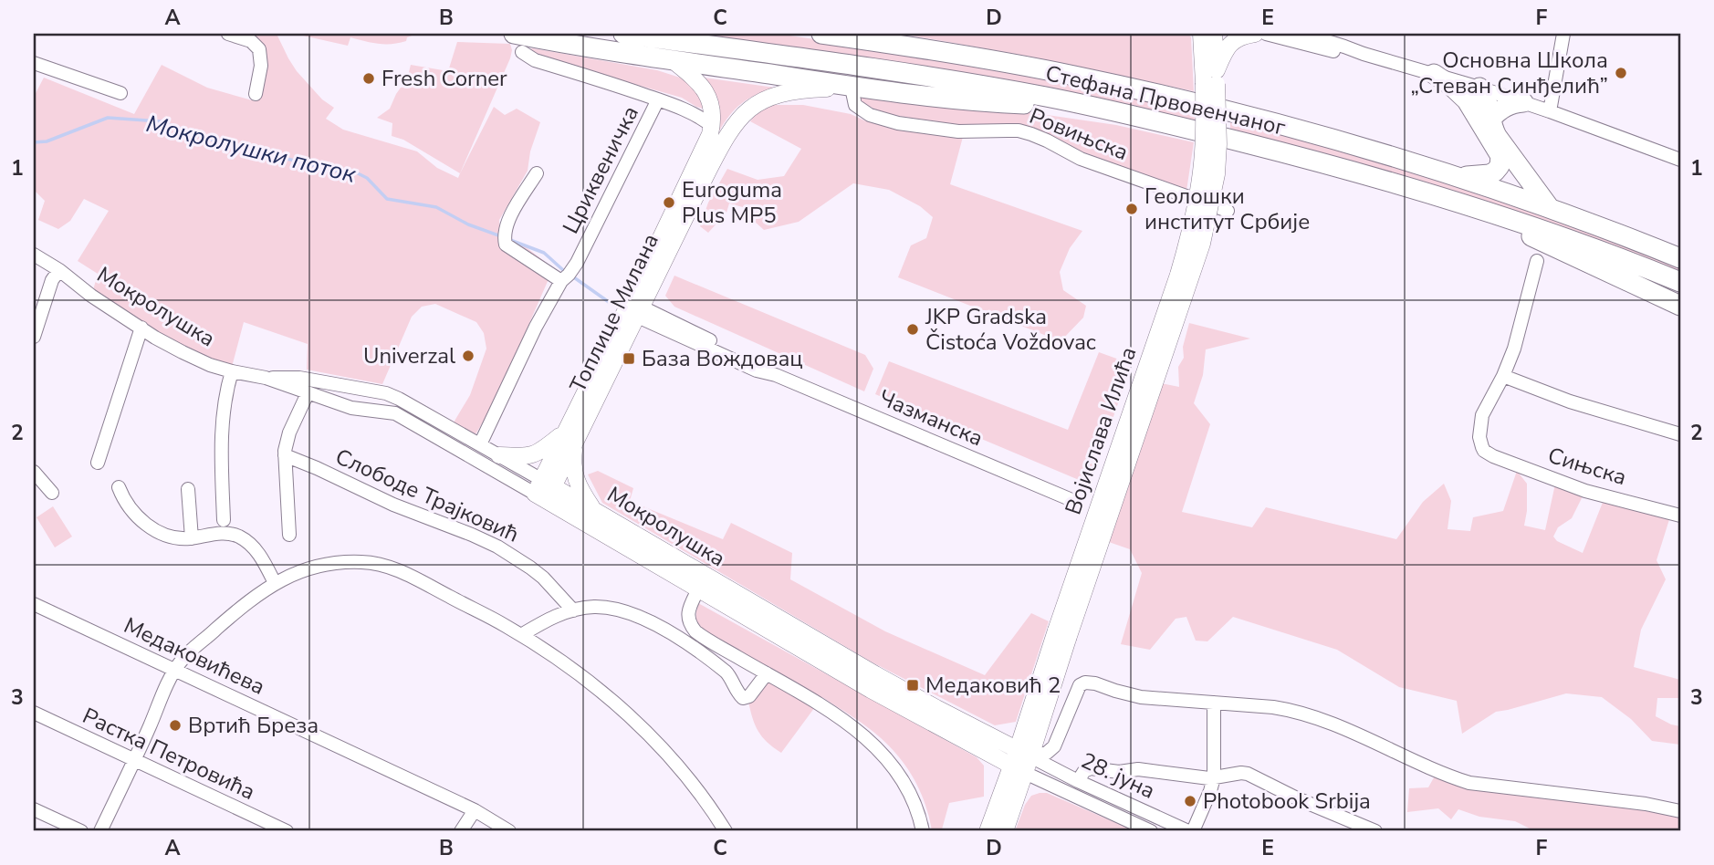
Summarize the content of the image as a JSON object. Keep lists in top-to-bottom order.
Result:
{
  "streets": {
    "highway": ["Стефана Првовенчаног"],
    "main road": ["Мокролушка", "Топлице Милана", "Војислава Илића"],
    "street": [
      "Ровињска",
      "Цриквеничка",
      "Чазманска",
      "Сињска",
      "Слободе Трајковић",
      "Медаковићева",
      "Растка Петровића",
      "28. јуна"
    ]
  },
  "crossings": [
    ["Ровињска", "Топлице Милана"],
    ["Цриквеничка", "Мокролушка"],
    ["Мокролушка", "Топлице Милана"],
    ["Мокролушка", "Војислава Илића"],
    ["Мокролушка", "28. јуна"],
    ["Топлице Милана", "Чазманска"],
    ["Војислава Илића", "28. јуна"]
  ],
  "water": ["Мокролушки поток"],
  "places": {
    "other": [
      "Основна Школа „Стеван Синђелић”",
      "Fresh Corner",
      "Euroguma Plus MP5",
      "Геолошки институт Србије",
      "JKP Gradska Čistoća Voždovac",
      "Univerzal",
      "Вртић Бреза",
      "Photobook Srbija"
    ],
    "transit": ["База Вождовац", "Медаковић 2"]
  },
  "grid": {
    "columns": [
      "A",
      "B",
      "C",
      "D",
      "E",
      "F"
    ],
    "rows": ["1", "2", "3"]
  }
}
